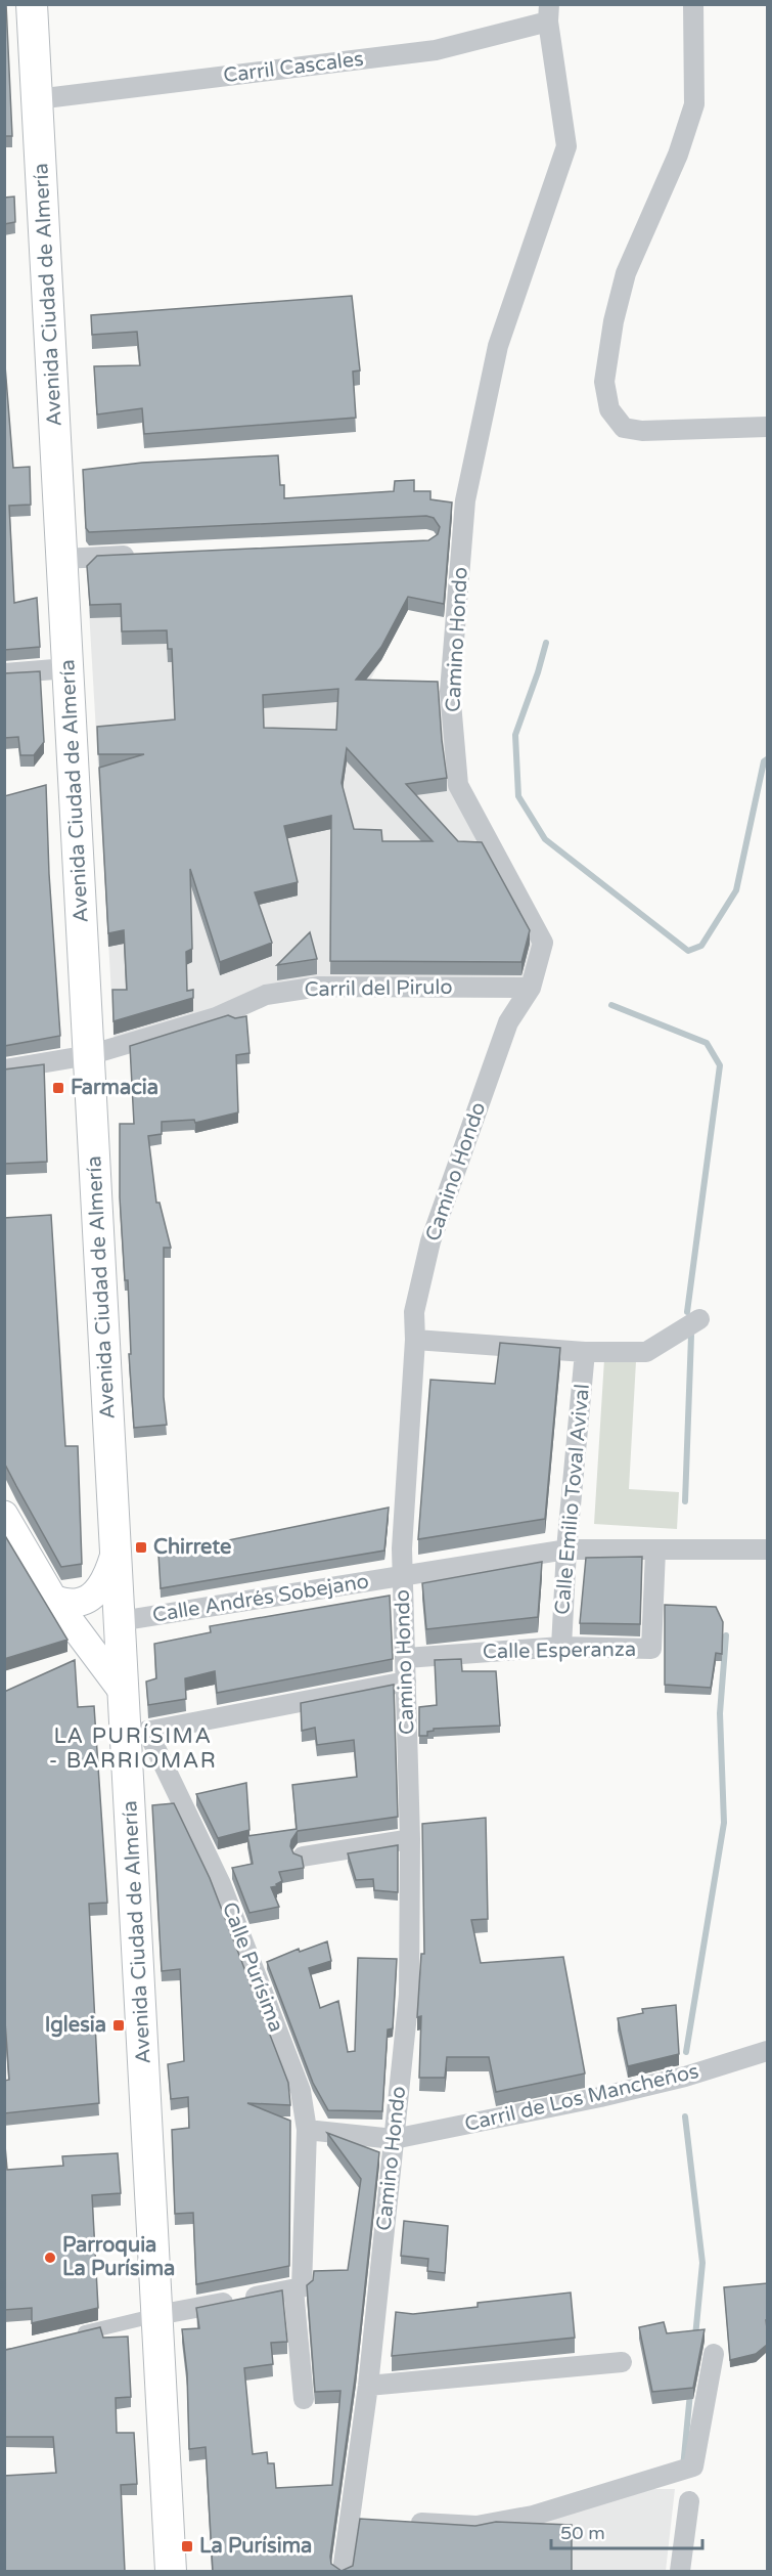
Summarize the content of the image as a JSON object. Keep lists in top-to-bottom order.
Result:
{
  "streets": {
    "main road": ["Avenida Ciudad de Almería"],
    "street": [
      "Carril Cascales",
      "Camino Hondo",
      "Carril del Pirulo",
      "Calle Emilio Toval Avival",
      "Calle Andrés Sobejano",
      "Calle Esperanza",
      "Calle Purísima",
      "Carril de Los Mancheños"
    ]
  },
  "crossings": [
    ["Carril Cascales", "Avenida Ciudad de Almería"],
    ["Carril Cascales", "Camino Hondo"],
    ["Avenida Ciudad de Almería", "Carril del Pirulo"],
    ["Avenida Ciudad de Almería", "Calle Andrés Sobejano"],
    ["Avenida Ciudad de Almería", "Calle Purísima"],
    ["Camino Hondo", "Carril del Pirulo"],
    ["Camino Hondo", "Calle Andrés Sobejano"],
    ["Camino Hondo", "Calle Esperanza"],
    ["Camino Hondo", "Carril de Los Mancheños"],
    ["Calle Emilio Toval Avival", "Calle Andrés Sobejano"],
    ["Calle Emilio Toval Avival", "Calle Esperanza"],
    ["Calle Andrés Sobejano", "Calle Esperanza"]
  ],
  "districts": ["LA PURÍSIMA - BARRIOMAR"],
  "places": {
    "transit": [
      "Farmacia",
      "Chirrete",
      "Iglesia",
      "La Purísima"
    ],
    "other": ["Parroquia La Purísima"]
  },
  "scale_bar": "50 m"
}
